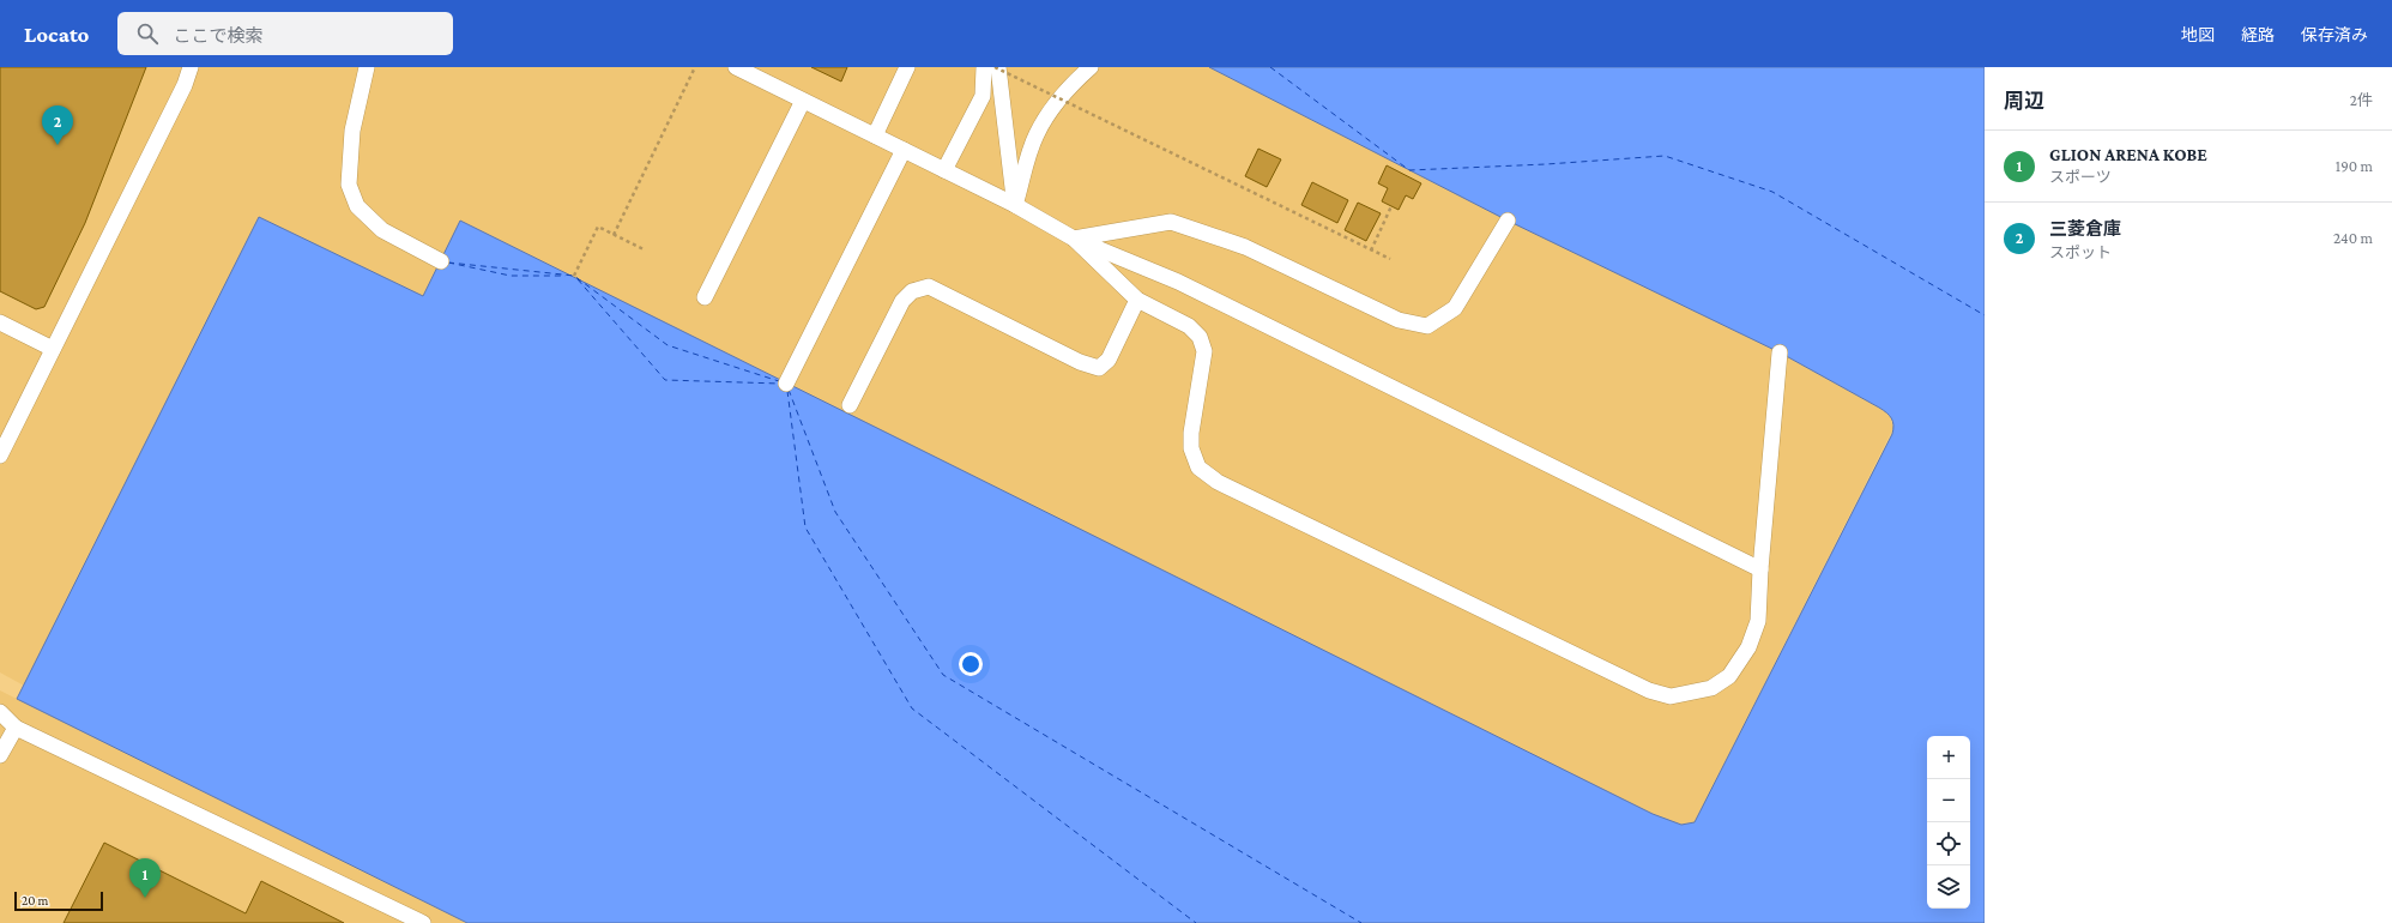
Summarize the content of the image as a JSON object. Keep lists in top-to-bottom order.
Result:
{
  "scale_bar": "20 m",
  "page": {
    "header": "Locato",
    "search": "ここで検索",
    "nav": ["地図", "経路", "保存済み"],
    "heading": ["周辺", "2件"],
    "pins": ["2", "1"],
    "list": [
      {
        "mark": "1",
        "name": "GLION ARENA KOBE",
        "note": "スポーツ",
        "value": "190 m"
      },
      {
        "mark": "2",
        "name": "三菱倉庫",
        "note": "スポット",
        "value": "240 m"
      }
    ],
    "map_buttons": ["+", "−"],
    "scale": "20 m"
  }
}
